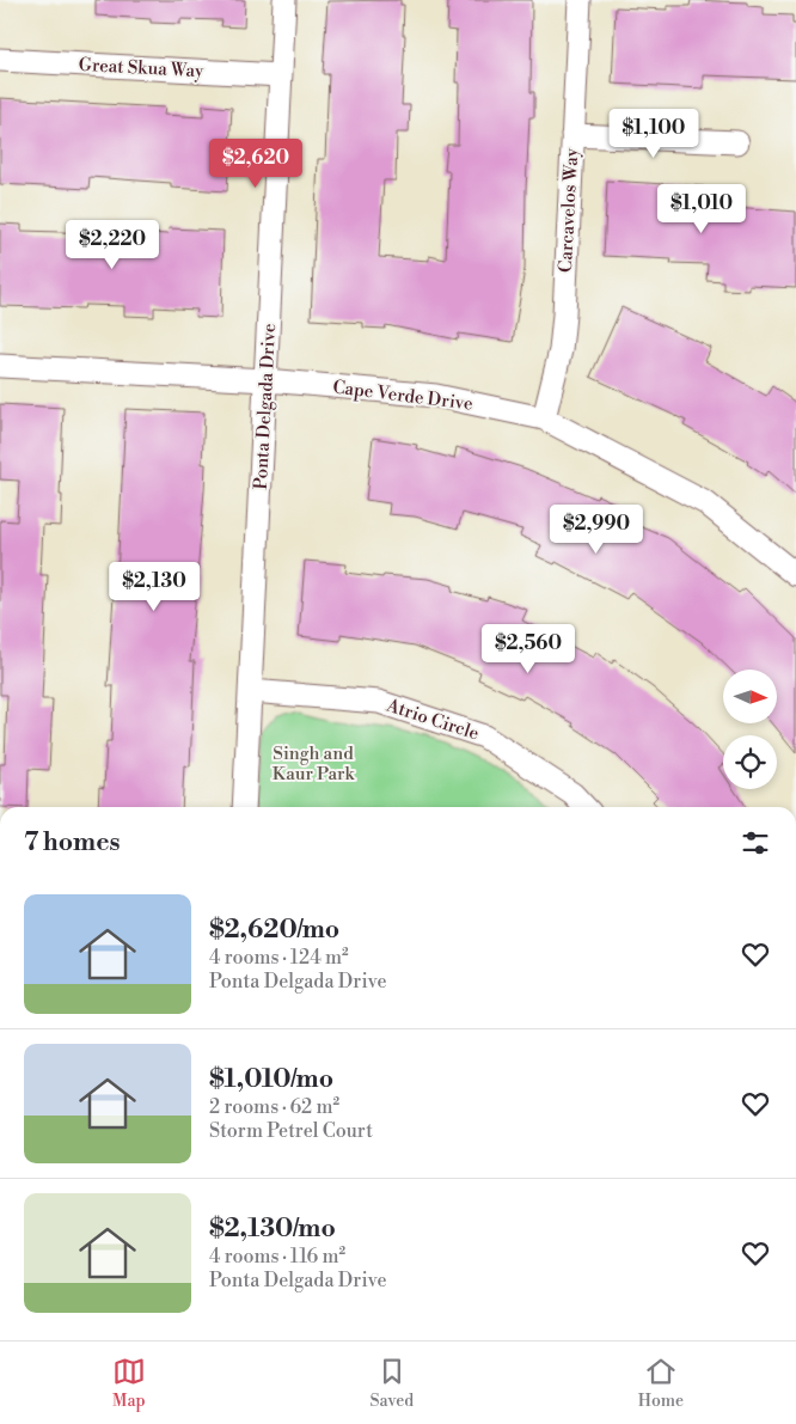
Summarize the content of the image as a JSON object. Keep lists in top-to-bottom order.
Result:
{
  "streets": {
    "street": [
      "Great Skua Way",
      "Carcavelos Way",
      "Cape Verde Drive",
      "Ponta Delgada Drive",
      "Atrio Circle"
    ]
  },
  "crossings": [
    ["Great Skua Way", "Ponta Delgada Drive"],
    ["Carcavelos Way", "Cape Verde Drive"],
    ["Cape Verde Drive", "Ponta Delgada Drive"],
    ["Ponta Delgada Drive", "Atrio Circle"]
  ],
  "parks": ["Singh and Kaur Park"],
  "north": "right",
  "page": {
    "price": [
      "$1,100",
      "$2,620",
      "$1,010",
      "$2,220",
      "$2,990",
      "$2,130",
      "$2,560"
    ],
    "heading": "7 homes",
    "list": [
      {
        "name": "$2,620/mo",
        "note": "4 rooms · 124 m² · Ponta Delgada Drive"
      },
      {
        "name": "$1,010/mo",
        "note": "2 rooms · 62 m² · Storm Petrel Court"
      },
      {
        "name": "$2,130/mo",
        "note": "4 rooms · 116 m² · Ponta Delgada Drive"
      }
    ],
    "tabs": ["Map", "Saved", "Home"]
  }
}
